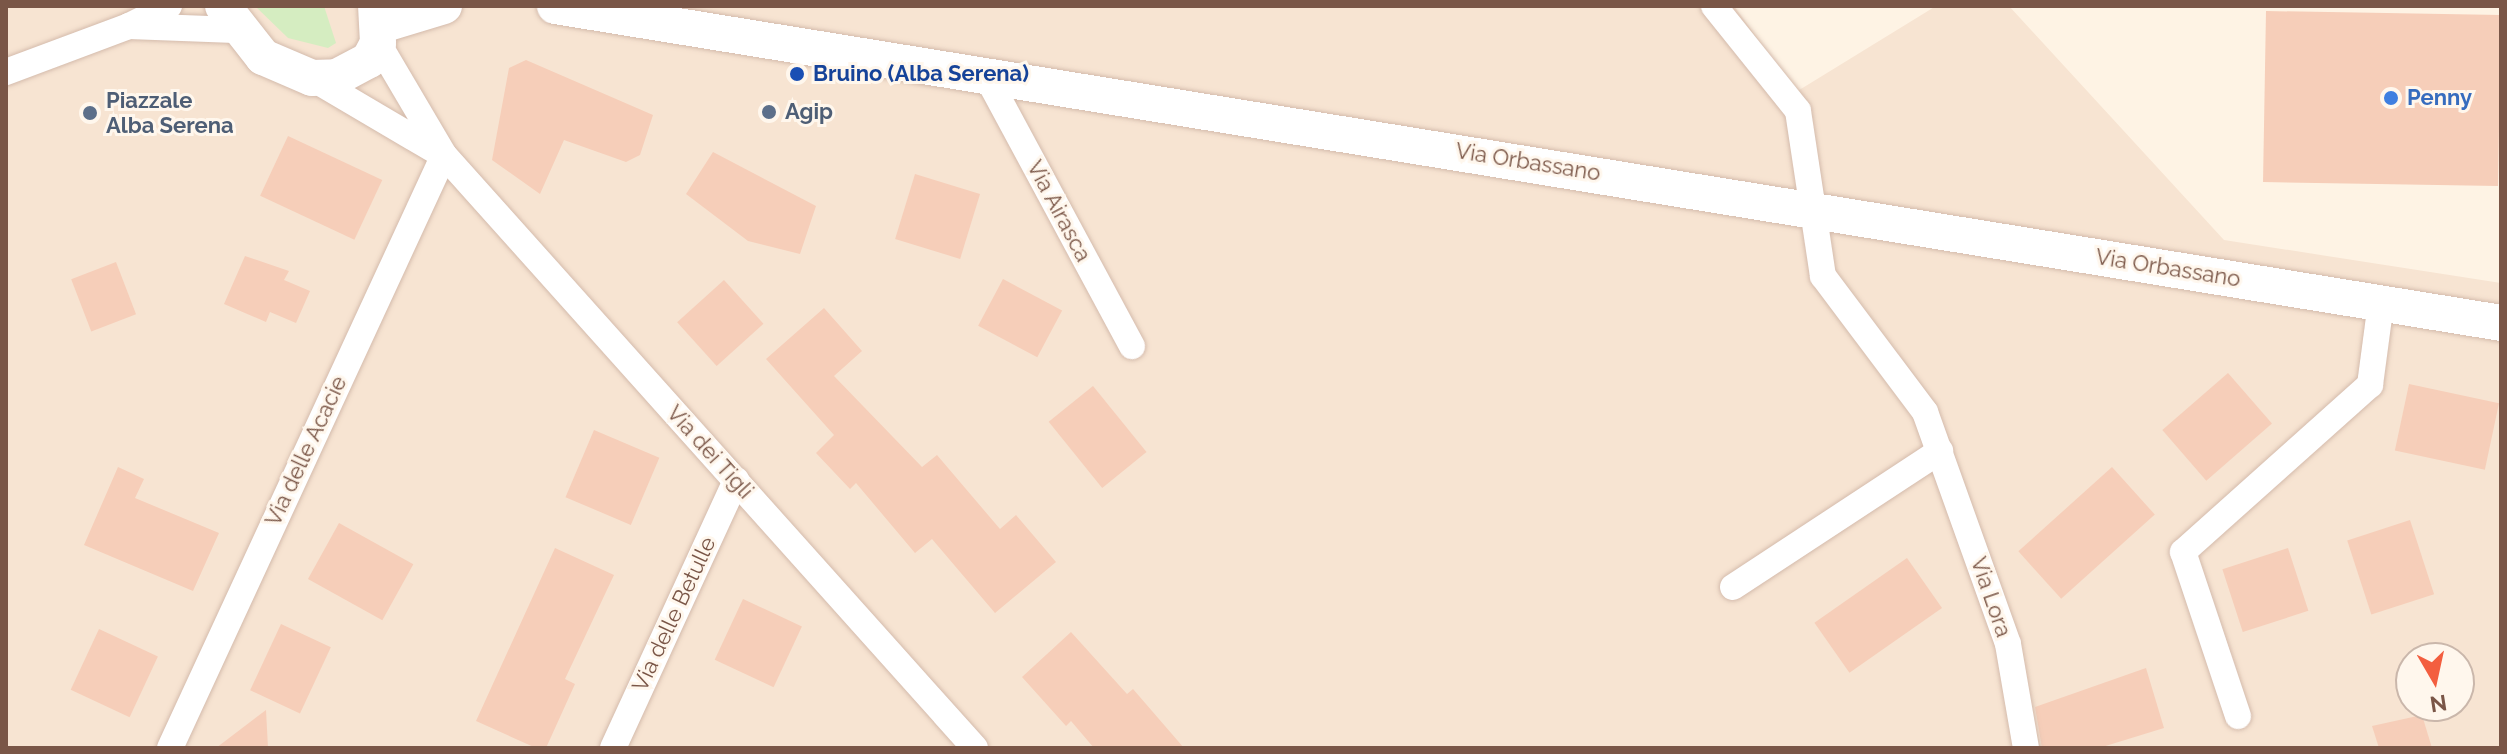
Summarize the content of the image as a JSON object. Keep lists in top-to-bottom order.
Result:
{
  "streets": {
    "main road": ["Via Orbassano"],
    "street": [
      "Via Airasca",
      "Via delle Acacie",
      "Via dei Tigli",
      "Via Lora",
      "Via delle Betulle"
    ]
  },
  "crossings": [
    ["Via Orbassano", "Via Airasca"],
    ["Via Orbassano", "Via Lora"],
    ["Via delle Acacie", "Via dei Tigli"],
    ["Via dei Tigli", "Via delle Betulle"]
  ],
  "places": [
    "Bruino (Alba Serena)",
    "Penny",
    "Agip",
    "Piazzale Alba Serena"
  ],
  "north": "bottom"
}
